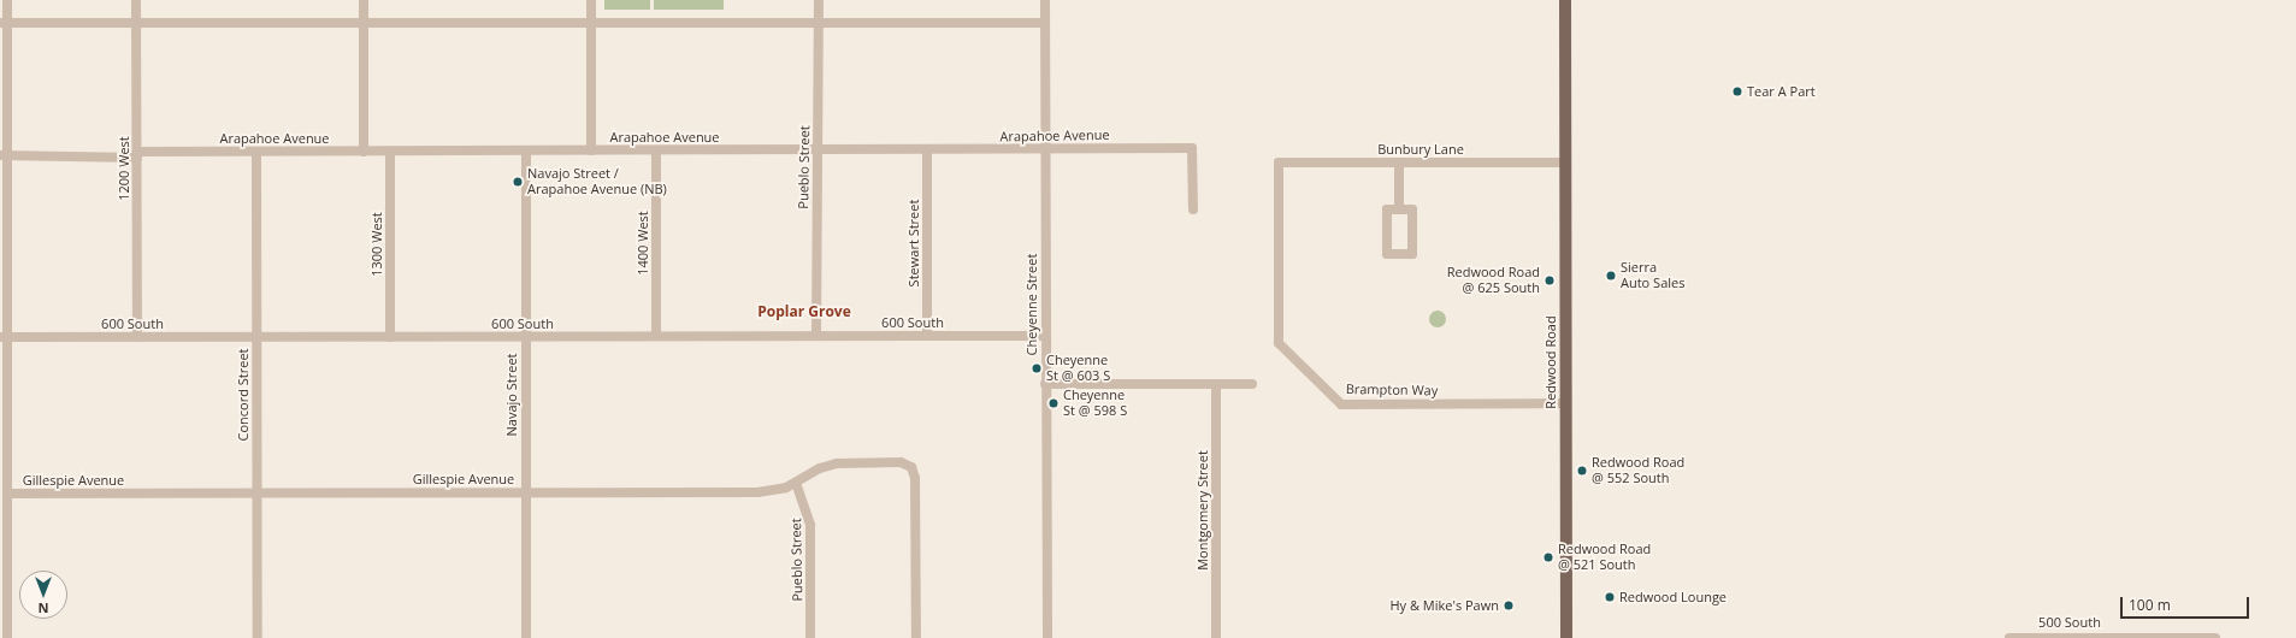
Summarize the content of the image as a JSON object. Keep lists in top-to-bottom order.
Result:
{
  "streets": {
    "main road": ["Redwood Road"],
    "street": [
      "Arapahoe Avenue",
      "Bunbury Lane",
      "Pueblo Street",
      "1200 West",
      "1400 West",
      "Stewart Street",
      "1300 West",
      "Cheyenne Street",
      "600 South",
      "Brampton Way",
      "Concord Street",
      "Navajo Street",
      "Gillespie Avenue",
      "Montgomery Street",
      "500 South"
    ]
  },
  "crossings": [
    ["Arapahoe Avenue", "Pueblo Street"],
    ["Arapahoe Avenue", "1200 West"],
    ["Arapahoe Avenue", "1400 West"],
    ["Arapahoe Avenue", "Stewart Street"],
    ["Arapahoe Avenue", "1300 West"],
    ["Arapahoe Avenue", "Cheyenne Street"],
    ["Arapahoe Avenue", "Concord Street"],
    ["Arapahoe Avenue", "Navajo Street"],
    ["Bunbury Lane", "Redwood Road"],
    ["Bunbury Lane", "Brampton Way"],
    ["Pueblo Street", "600 South"],
    ["Pueblo Street", "Gillespie Avenue"],
    ["1200 West", "600 South"],
    ["1400 West", "600 South"],
    ["Stewart Street", "600 South"],
    ["1300 West", "600 South"],
    ["Cheyenne Street", "600 South"],
    ["600 South", "Concord Street"],
    ["600 South", "Navajo Street"],
    ["Redwood Road", "Brampton Way"],
    ["Concord Street", "Gillespie Avenue"],
    ["Navajo Street", "Gillespie Avenue"]
  ],
  "districts": ["Poplar Grove"],
  "places": [
    "Tear A Part",
    "Navajo Street / Arapahoe Avenue (NB)",
    "Sierra Auto Sales",
    "Redwood Road @ 625 South",
    "Cheyenne St @ 603 S",
    "Cheyenne St @ 598 S",
    "Redwood Road @ 552 South",
    "Redwood Road @ 521 South",
    "Redwood Lounge",
    "Hy & Mike's Pawn"
  ],
  "scale_bar": "100 m",
  "north": "bottom"
}
